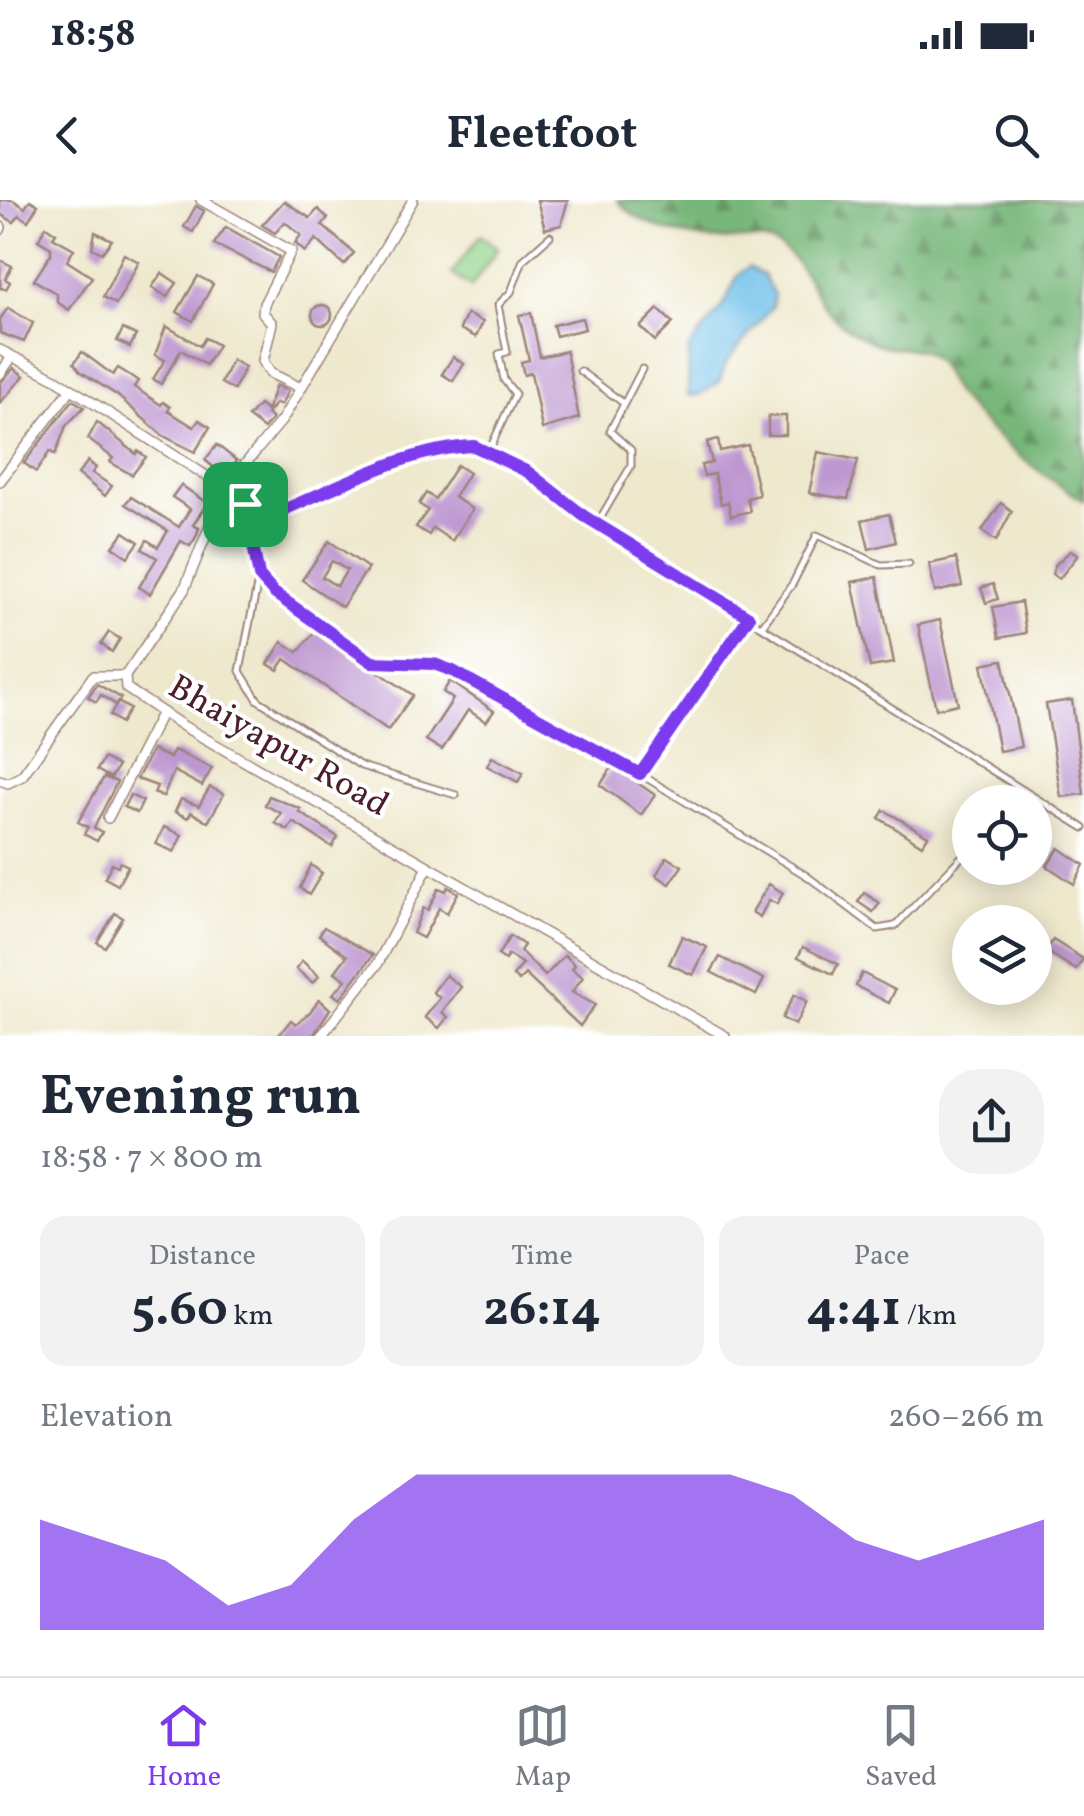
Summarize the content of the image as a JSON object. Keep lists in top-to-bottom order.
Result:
{
  "streets": {
    "street": ["Bhaiyapur Road"]
  },
  "page": {
    "status": "18:58",
    "header": "Fleetfoot",
    "heading": ["Evening run", "18:58 · 7 × 800 m"],
    "stats": [
      ["Distance", "5.60 km"],
      ["Time", "26:14"],
      ["Pace", "4:41 /km"]
    ],
    "chart": ["Elevation", "260–266 m"],
    "tabs": ["Home", "Map", "Saved"]
  }
}
